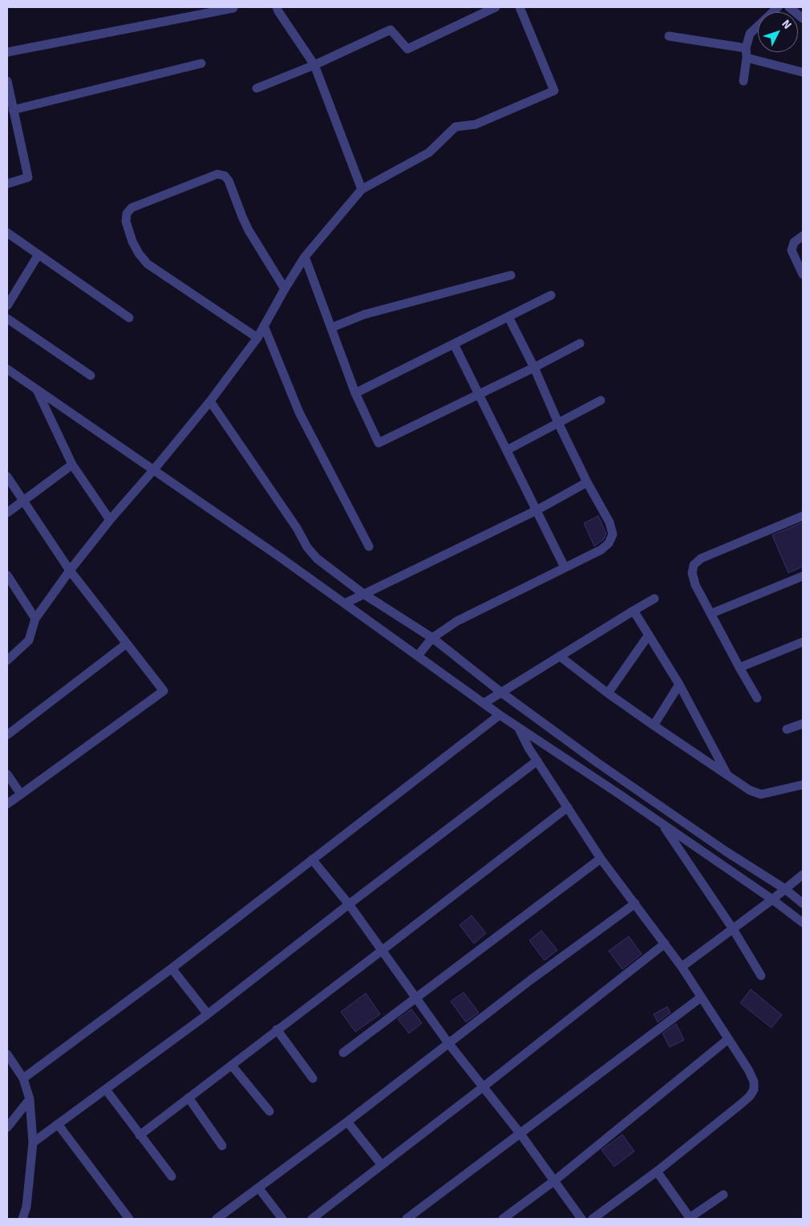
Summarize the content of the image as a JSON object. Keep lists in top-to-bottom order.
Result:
{
  "north": "top right"
}
